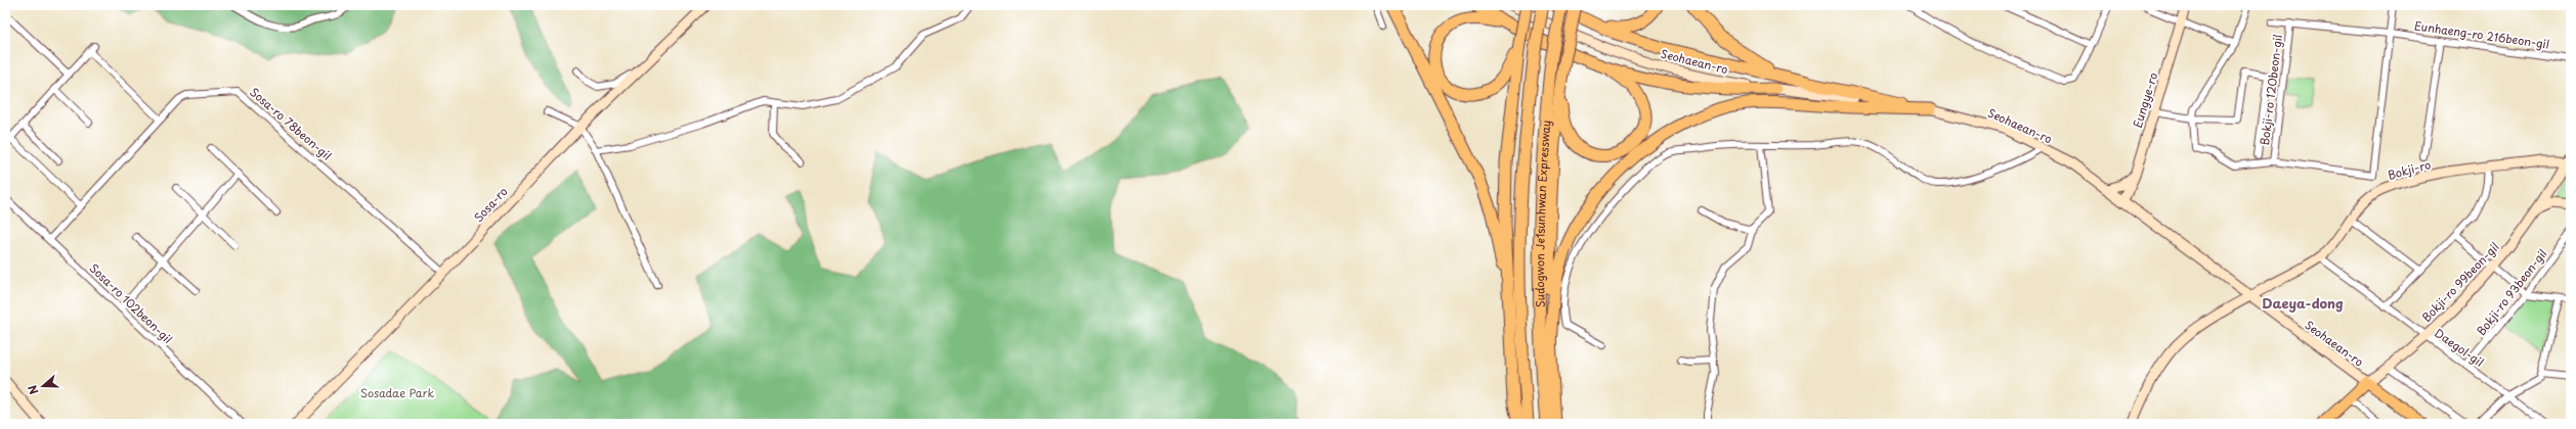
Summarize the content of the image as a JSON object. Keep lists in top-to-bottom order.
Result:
{
  "streets": {
    "highway": ["Sudogwon Je1sunhwan Expressway"],
    "main road": ["Seohaean-ro"],
    "street": [
      "Eunhaeng-ro 216beon-gil",
      "Bokji-ro 120beon-gil",
      "Eungye-ro",
      "Sosa-ro 78beon-gil",
      "Bokji-ro",
      "Sosa-ro",
      "Bokji-ro 99beon-gil",
      "Bokji-ro 93beon-gil",
      "Sosa-ro 102beon-gil",
      "Daegol-gil"
    ]
  },
  "crossings": [
    ["Eunhaeng-ro 216beon-gil", "Bokji-ro 120beon-gil"],
    ["Seohaean-ro", "Eungye-ro"],
    ["Seohaean-ro", "Bokji-ro"],
    ["Seohaean-ro", "Bokji-ro 99beon-gil"],
    ["Sosa-ro 78beon-gil", "Sosa-ro"],
    ["Sosa-ro 78beon-gil", "Sosa-ro 102beon-gil"],
    ["Bokji-ro", "Bokji-ro 99beon-gil"],
    ["Bokji-ro", "Daegol-gil"],
    ["Bokji-ro 99beon-gil", "Daegol-gil"],
    ["Bokji-ro 93beon-gil", "Daegol-gil"]
  ],
  "districts": ["Daeya-dong"],
  "parks": ["Sosadae Park"],
  "north": "left"
}
